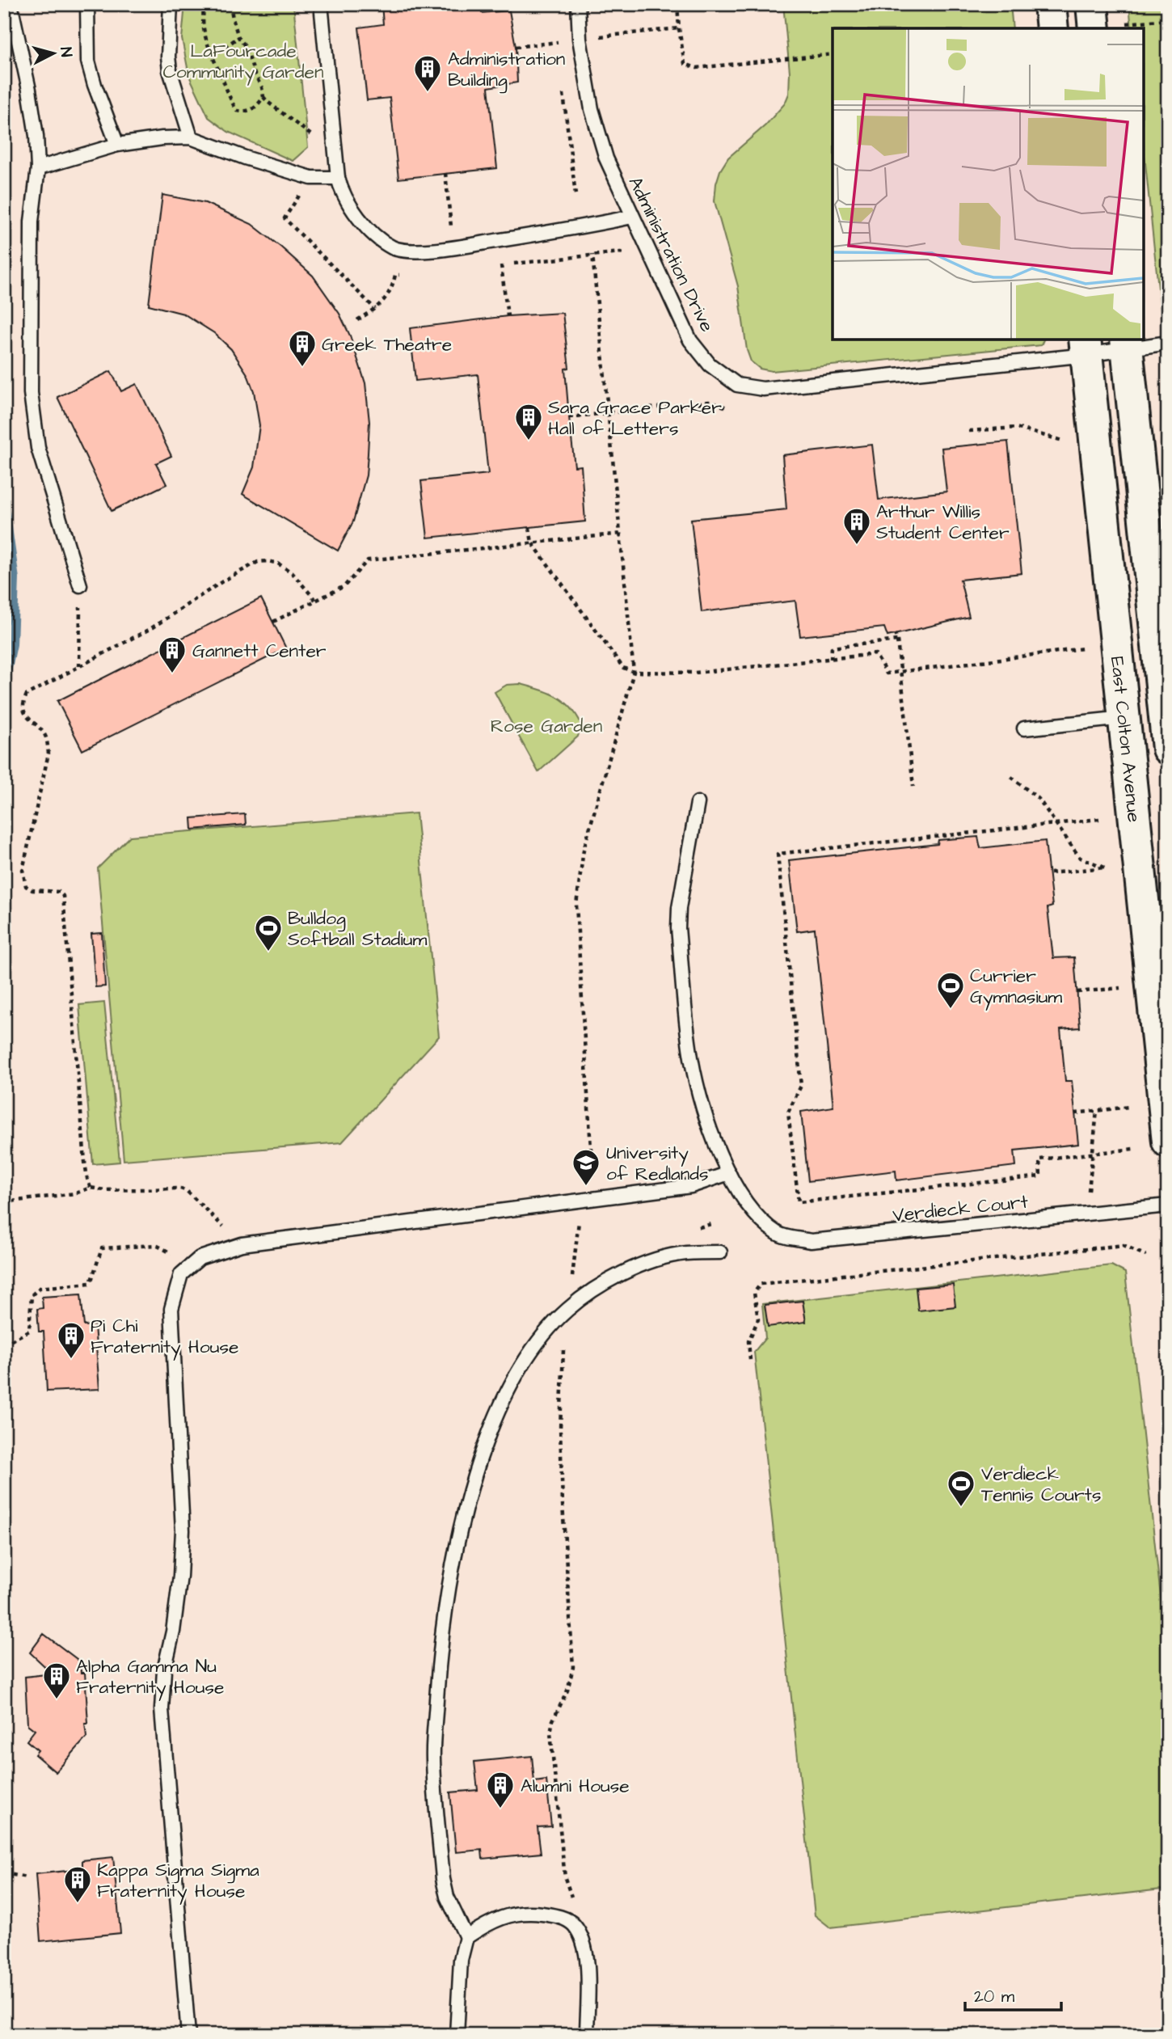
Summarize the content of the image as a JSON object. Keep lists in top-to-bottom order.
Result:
{
  "streets": {
    "street": ["East Colton Avenue"],
    "lane": ["Administration Drive", "Verdieck Court"]
  },
  "crossings": [
    ["Administration Drive", "East Colton Avenue"]
  ],
  "parks": ["LaFourcade Community Garden", "Rose Garden"],
  "places": {
    "building": [
      "Administration Building",
      "Greek Theatre",
      "Sara Grace Parker Hall of Letters",
      "Arthur Willis Student Center",
      "Gannett Center",
      "Pi Chi Fraternity House",
      "Alpha Gamma Nu Fraternity House",
      "Alumni House",
      "Kappa Sigma Sigma Fraternity House"
    ],
    "sports": ["Bulldog Softball Stadium", "Currier Gymnasium", "Verdieck Tennis Courts"],
    "school or university": ["University of Redlands"]
  },
  "scale_bar": "20 m",
  "north": "right"
}
